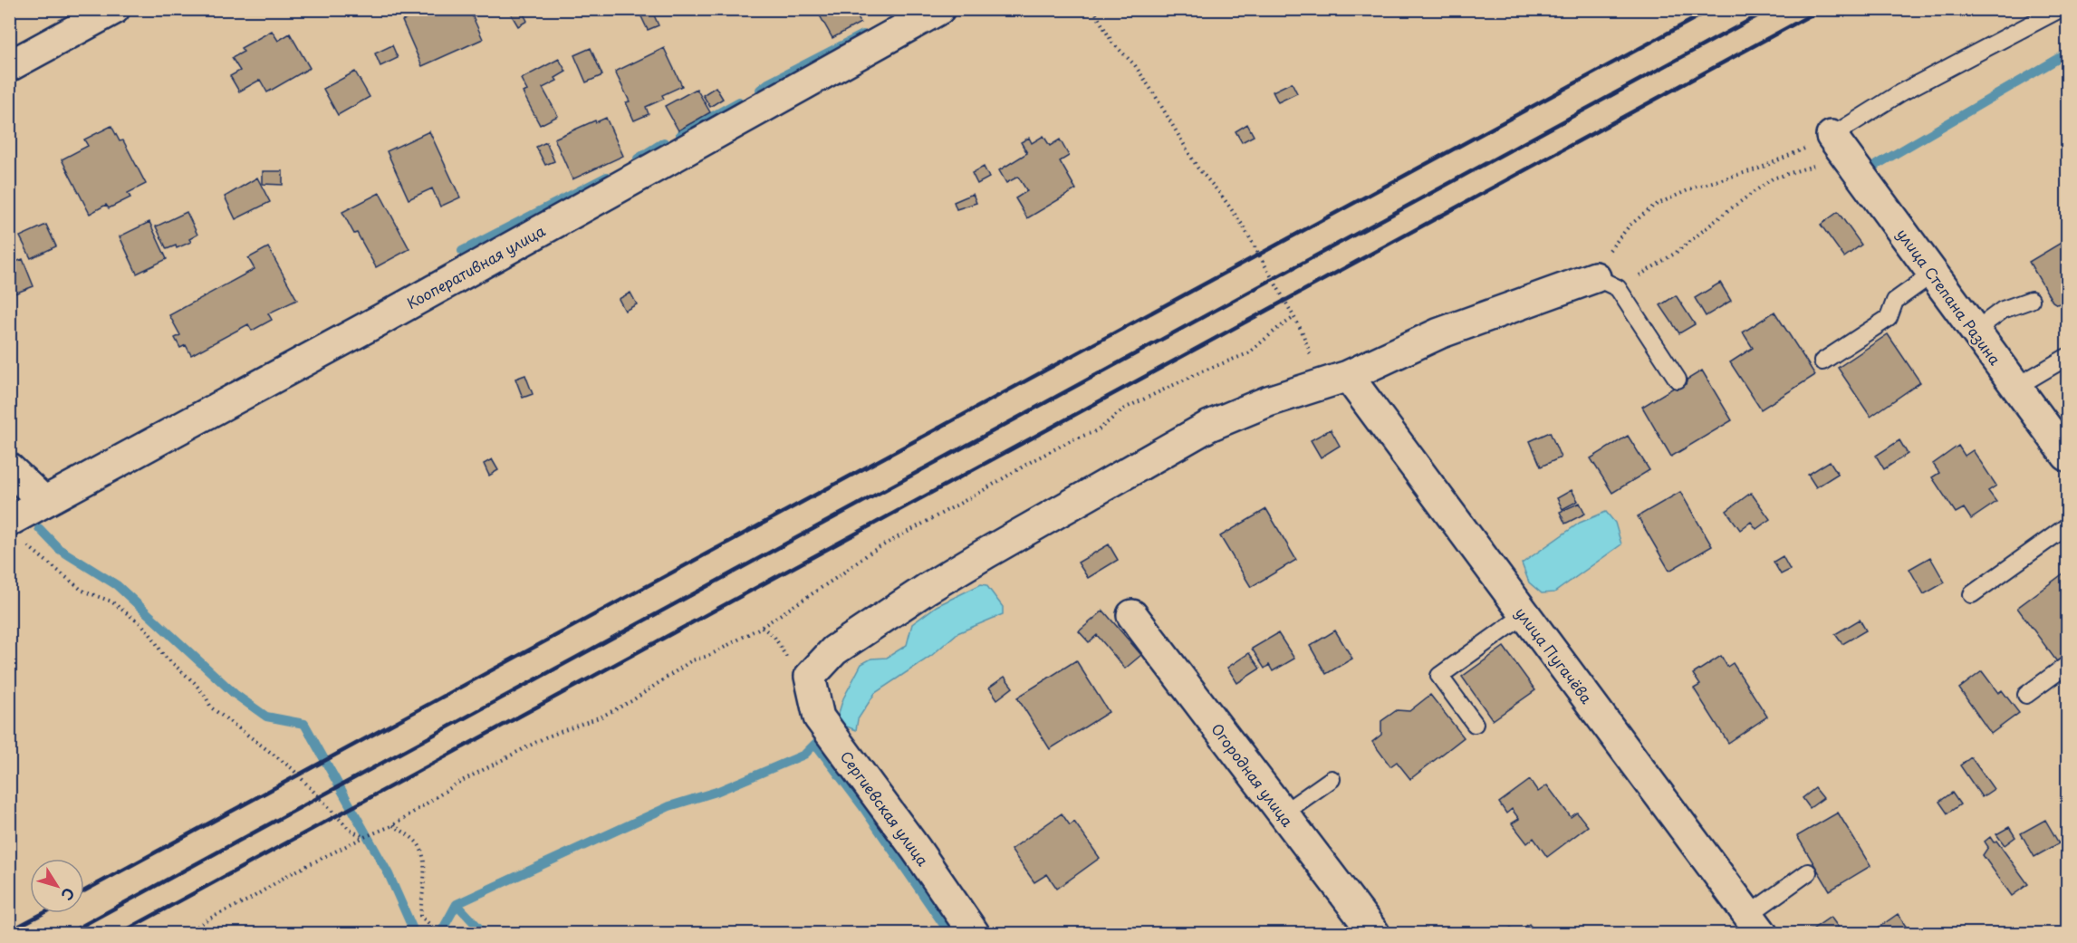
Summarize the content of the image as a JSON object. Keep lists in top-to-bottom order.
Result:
{
  "streets": {
    "street": [
      "Кооперативная улица",
      "улица Степана Разина",
      "улица Пугачёва",
      "Огородная улица",
      "Сергиевская улица"
    ]
  },
  "north": "bottom right"
}
